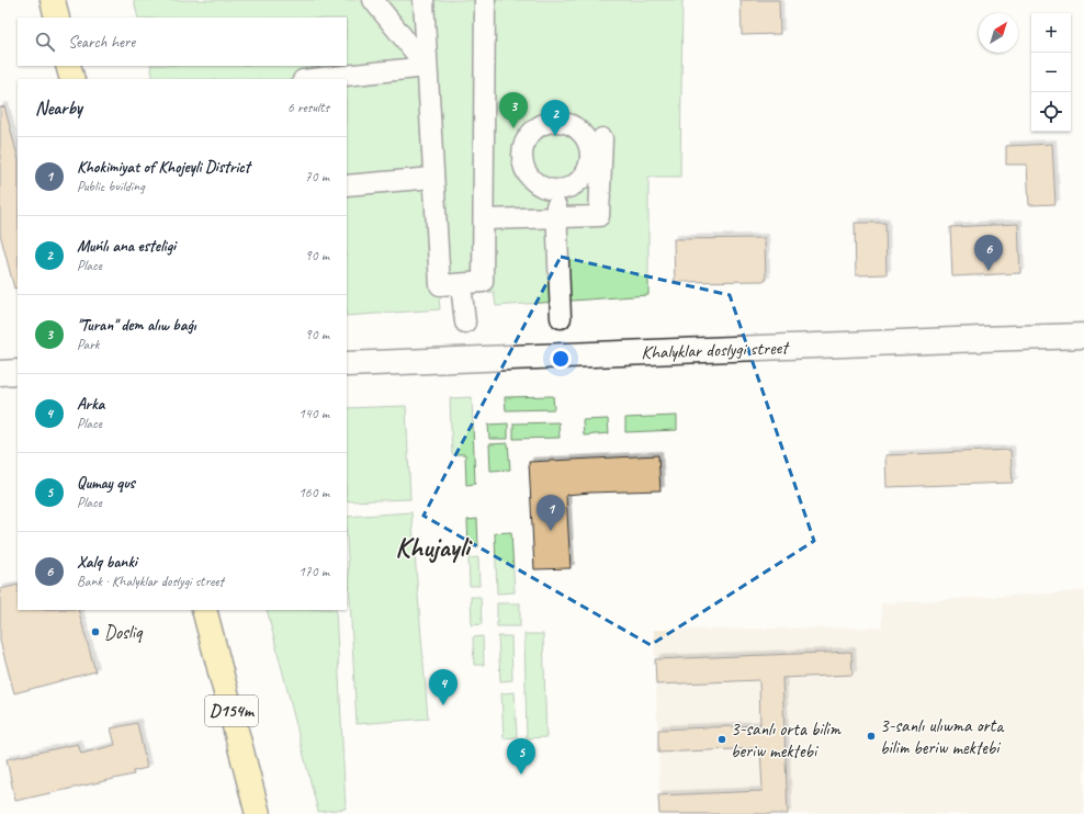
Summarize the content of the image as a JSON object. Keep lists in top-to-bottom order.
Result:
{
  "streets": {
    "main road": ["D154m"],
    "street": ["Khalyklar doslygi street"]
  },
  "districts": ["Khujayli"],
  "places": ["Dosliq", "3-sanlı ulıwma orta bilim beriw mektebi", "3-sanlı orta bilim beriw mektebi"],
  "north": "top right",
  "page": {
    "map_buttons": ["+", "−"],
    "search": "Search here",
    "heading": ["Nearby", "6 results"],
    "pins": [
      "3",
      "2",
      "6",
      "1",
      "4",
      "5"
    ],
    "list": [
      {
        "mark": "1",
        "name": "Khokimiyat of Khojeyli District",
        "note": "Public building",
        "value": "70 m"
      },
      {
        "mark": "2",
        "name": "Muńlı ana esteligi",
        "note": "Place",
        "value": "90 m"
      },
      {
        "mark": "3",
        "name": "\"Turan\" dem alıw baǵı",
        "note": "Park",
        "value": "90 m"
      },
      {
        "mark": "4",
        "name": "Arka",
        "note": "Place",
        "value": "140 m"
      },
      {
        "mark": "5",
        "name": "Qumay qus",
        "note": "Place",
        "value": "160 m"
      },
      {
        "mark": "6",
        "name": "Xalq banki",
        "note": "Bank · Khalyklar doslygi street",
        "value": "170 m"
      }
    ]
  }
}
